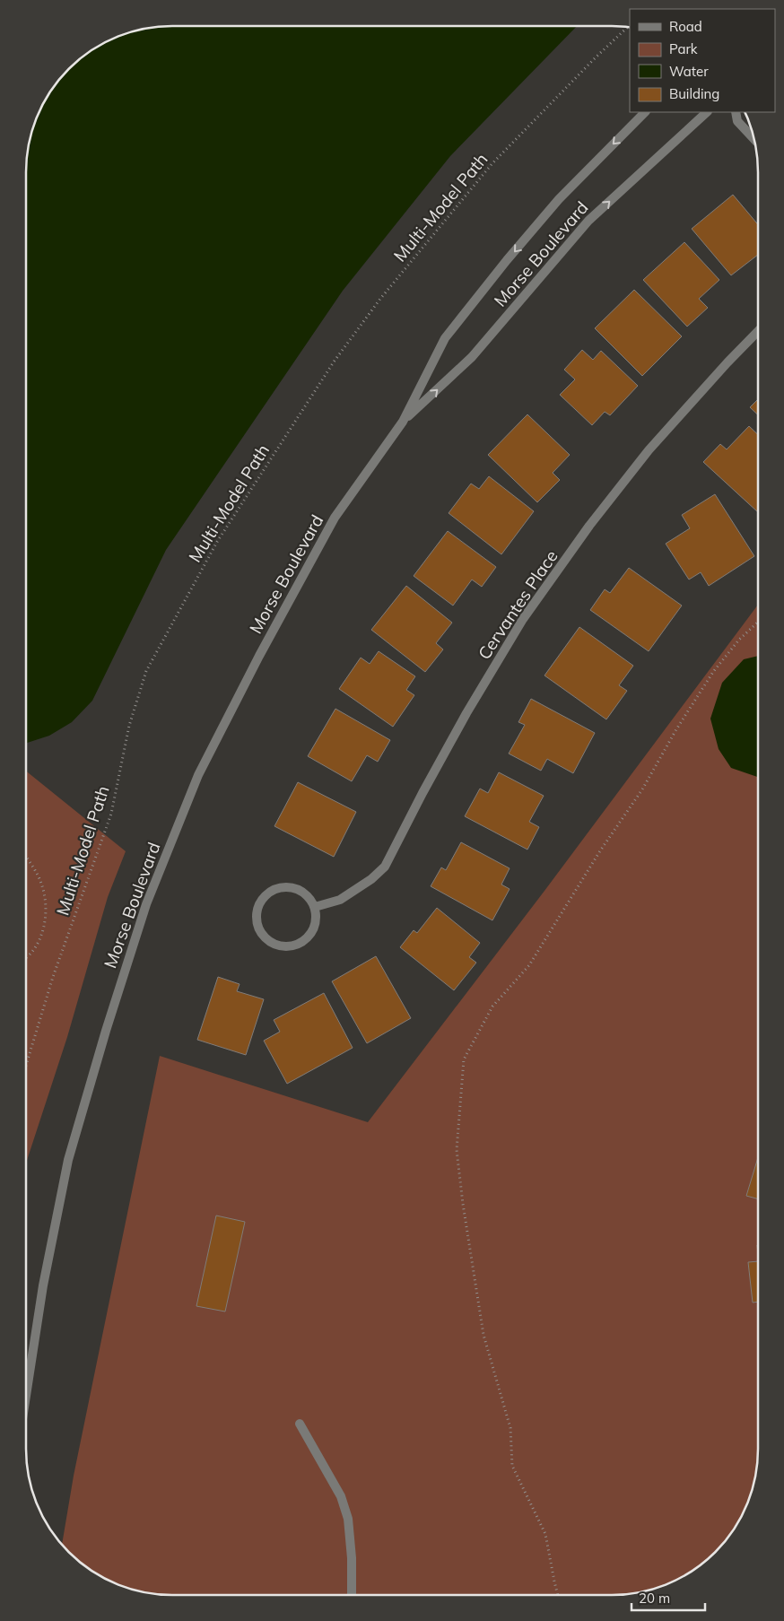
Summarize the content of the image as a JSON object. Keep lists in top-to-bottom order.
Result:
{
  "streets": {
    "street": ["Morse Boulevard", "Cervantes Place"],
    "path": ["Multi-Model Path"]
  },
  "legend": [
    "Road",
    "Park",
    "Water",
    "Building"
  ],
  "scale_bar": "20 m"
}
